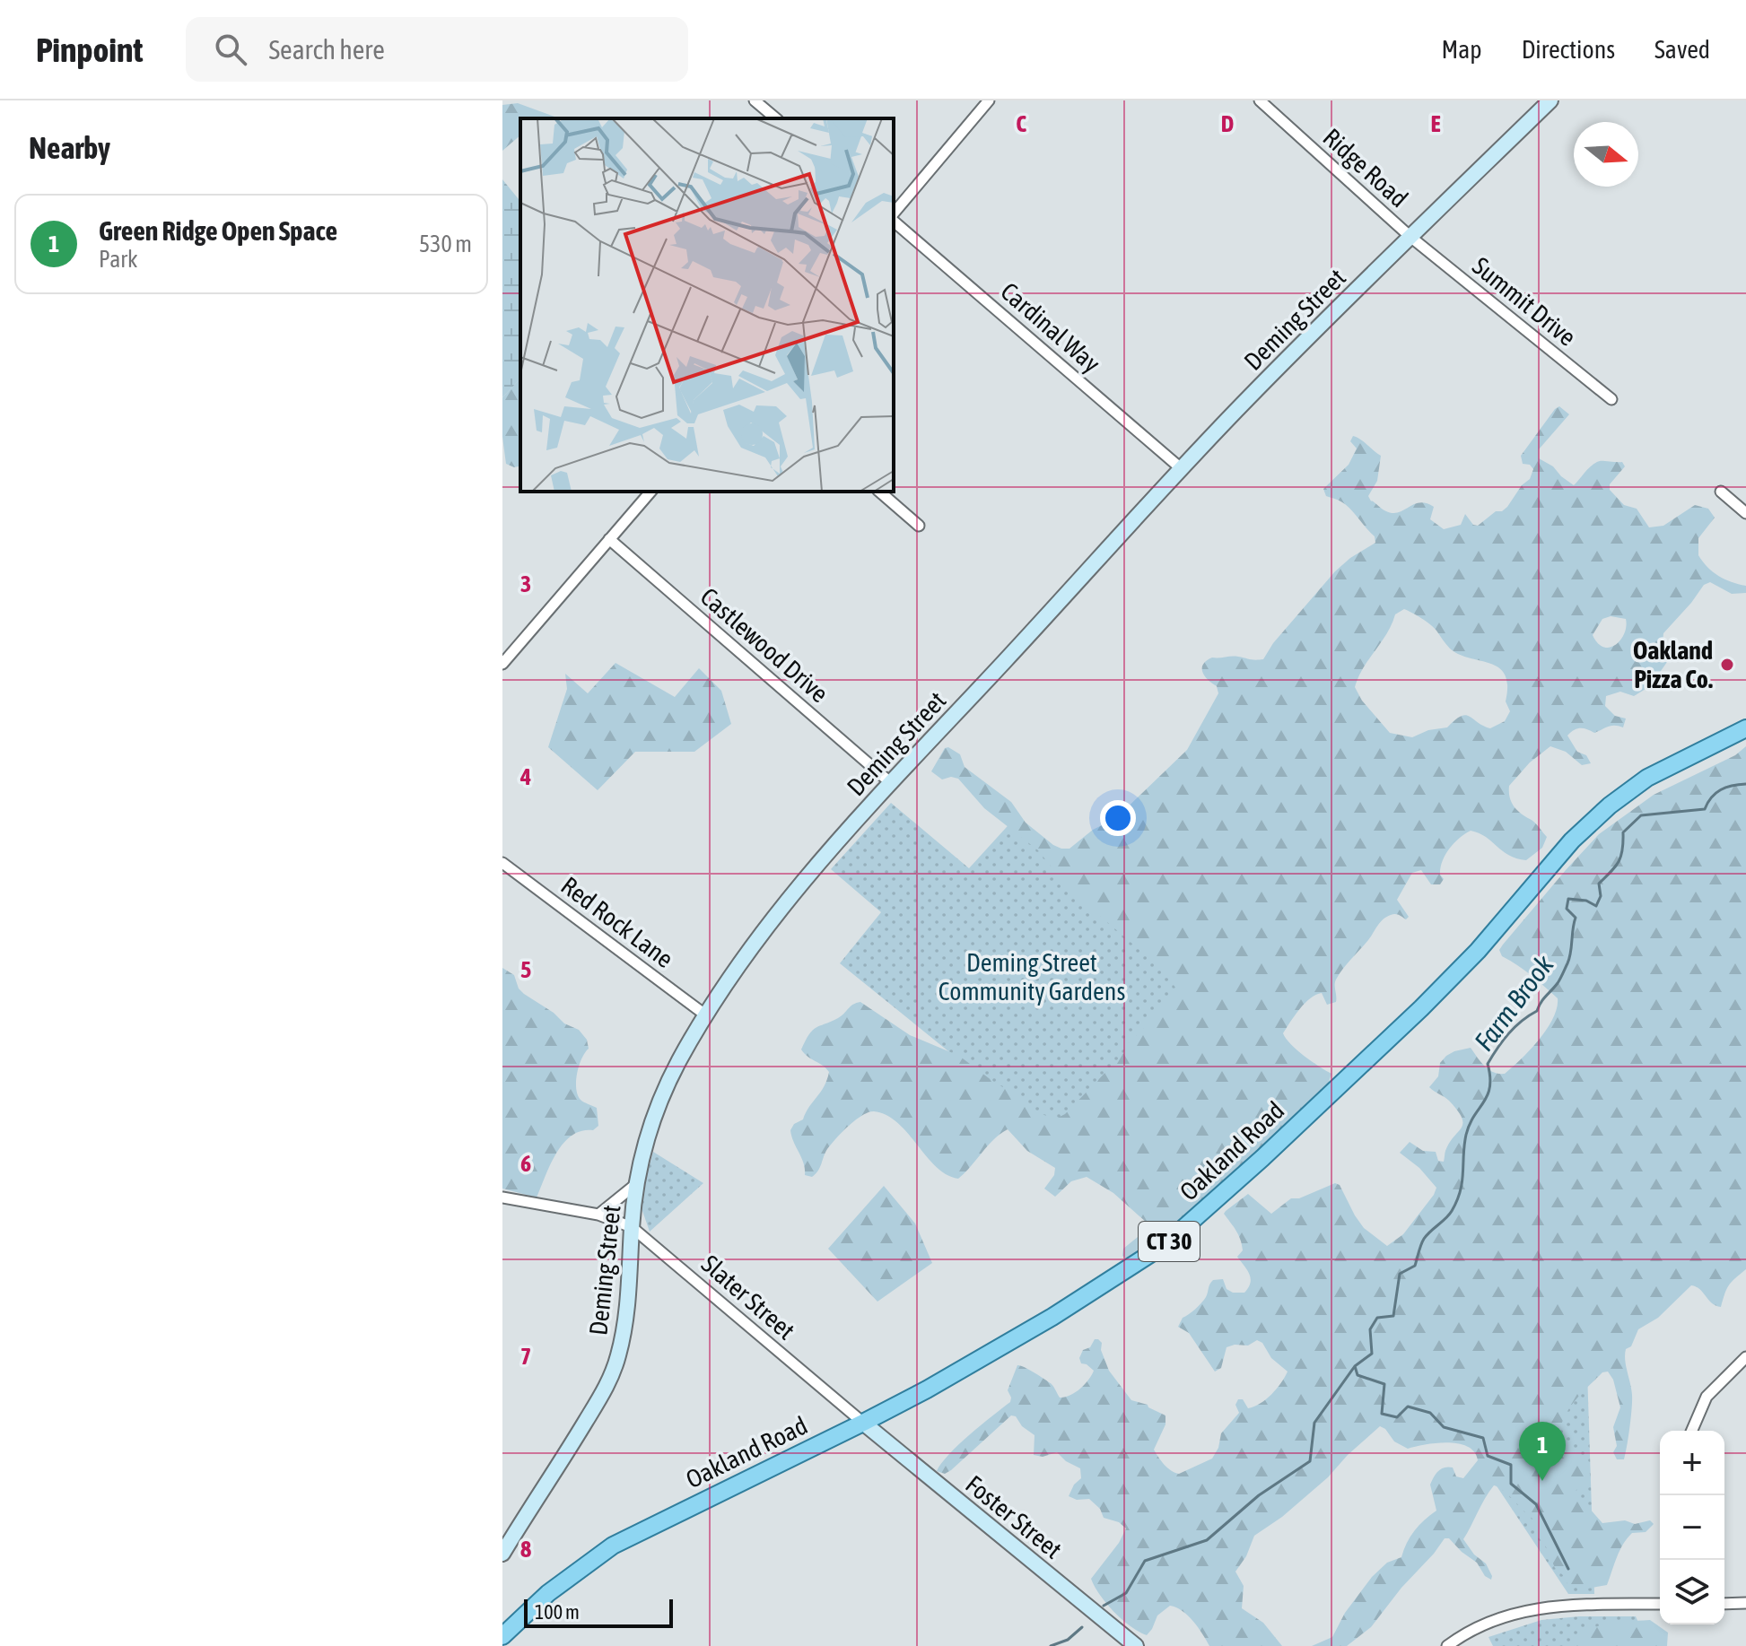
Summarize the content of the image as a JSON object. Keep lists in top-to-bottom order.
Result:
{
  "streets": {
    "main road": ["Oakland Road", "CT 30"],
    "street": [
      "Ridge Road",
      "Summit Drive",
      "Deming Street",
      "Cardinal Way",
      "Castlewood Drive",
      "Red Rock Lane",
      "Slater Street",
      "Foster Street"
    ]
  },
  "crossings": [
    ["Ridge Road", "Summit Drive"],
    ["Ridge Road", "Deming Street"],
    ["Summit Drive", "Deming Street"],
    ["Deming Street", "Cardinal Way"],
    ["Deming Street", "Castlewood Drive"],
    ["Deming Street", "Red Rock Lane"],
    ["Deming Street", "Slater Street"],
    ["Oakland Road", "Slater Street"],
    ["Oakland Road", "Foster Street"],
    ["Slater Street", "Foster Street"]
  ],
  "water": ["Farm Brook"],
  "parks": ["Deming Street Community Gardens"],
  "places": ["Oakland Pizza Co."],
  "scale_bar": "100 m",
  "north": "right",
  "page": {
    "header": "Pinpoint",
    "search": "Search here",
    "nav": ["Map", "Directions", "Saved"],
    "heading": "Nearby",
    "list": [
      {
        "mark": "1",
        "name": "Green Ridge Open Space",
        "note": "Park",
        "value": "530 m"
      }
    ],
    "pins": "1",
    "map_buttons": ["+", "−"],
    "scale": "100 m"
  },
  "grid": {
    "columns": ["C", "D", "E"],
    "rows": [
      "3",
      "4",
      "5",
      "6",
      "7",
      "8"
    ]
  }
}
